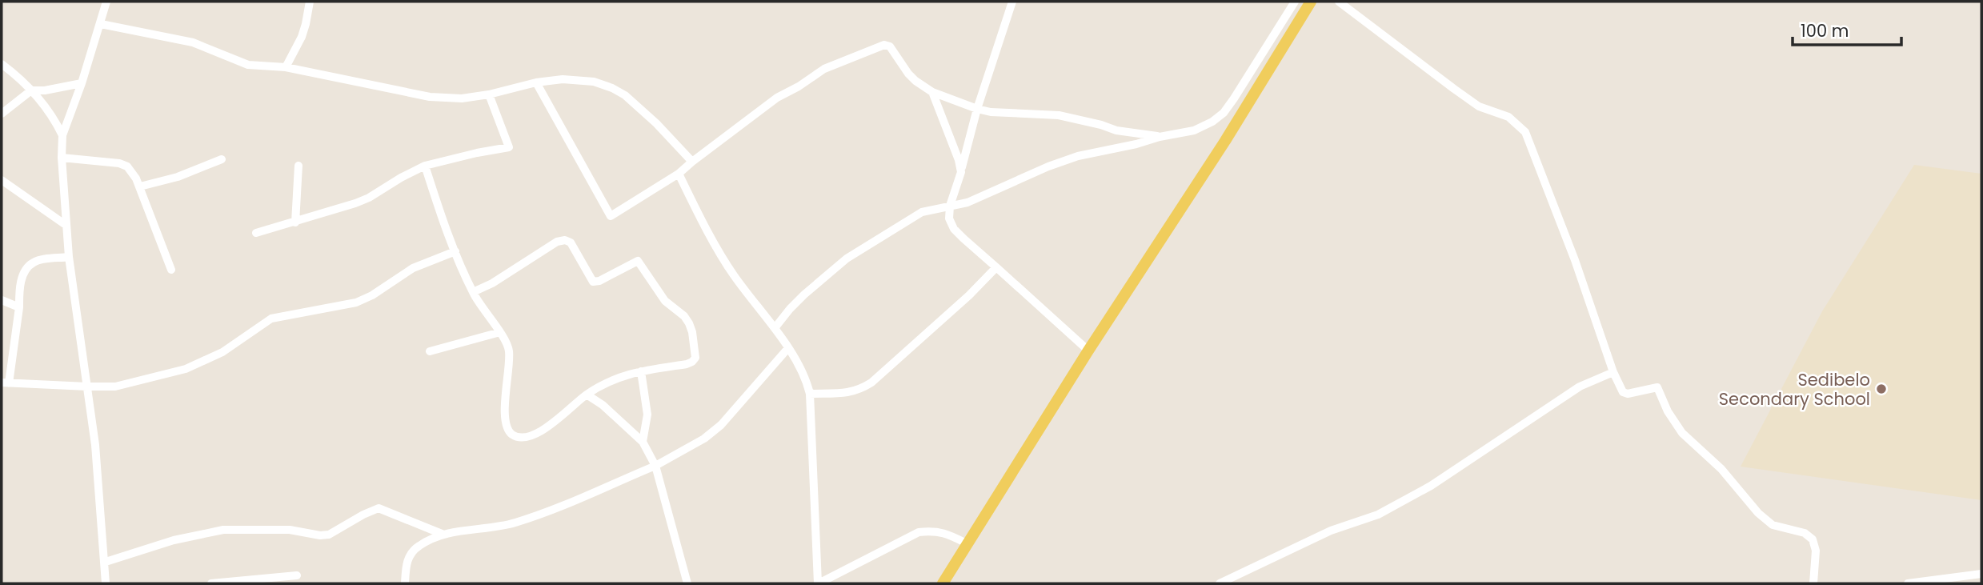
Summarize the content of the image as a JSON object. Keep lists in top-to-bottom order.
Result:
{
  "places": ["Sedibelo Secondary School"],
  "scale_bar": "100 m"
}
